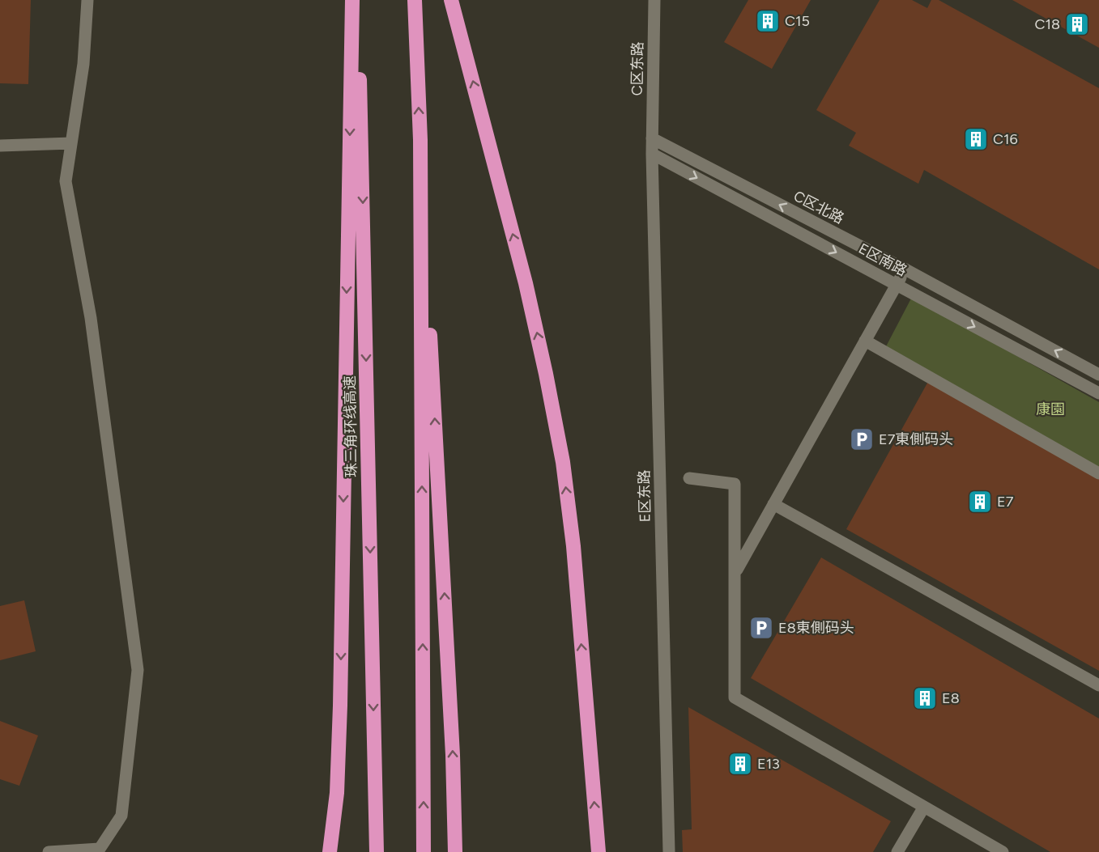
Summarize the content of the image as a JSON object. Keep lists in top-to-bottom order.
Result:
{
  "streets": {
    "highway": ["珠三角环线高速"],
    "street": [
      "C区东路",
      "C区北路",
      "E区南路",
      "E区东路"
    ]
  },
  "crossings": [
    ["C区东路", "C区北路"],
    ["C区东路", "E区东路"],
    ["C区北路", "E区东路"],
    ["E区南路", "E区东路"]
  ],
  "parks": ["康園"],
  "places": {
    "building": [
      "C15",
      "C18",
      "C16",
      "E7",
      "E8",
      "E13"
    ],
    "parking": ["E7東側码头", "E8東側码头"]
  }
}
